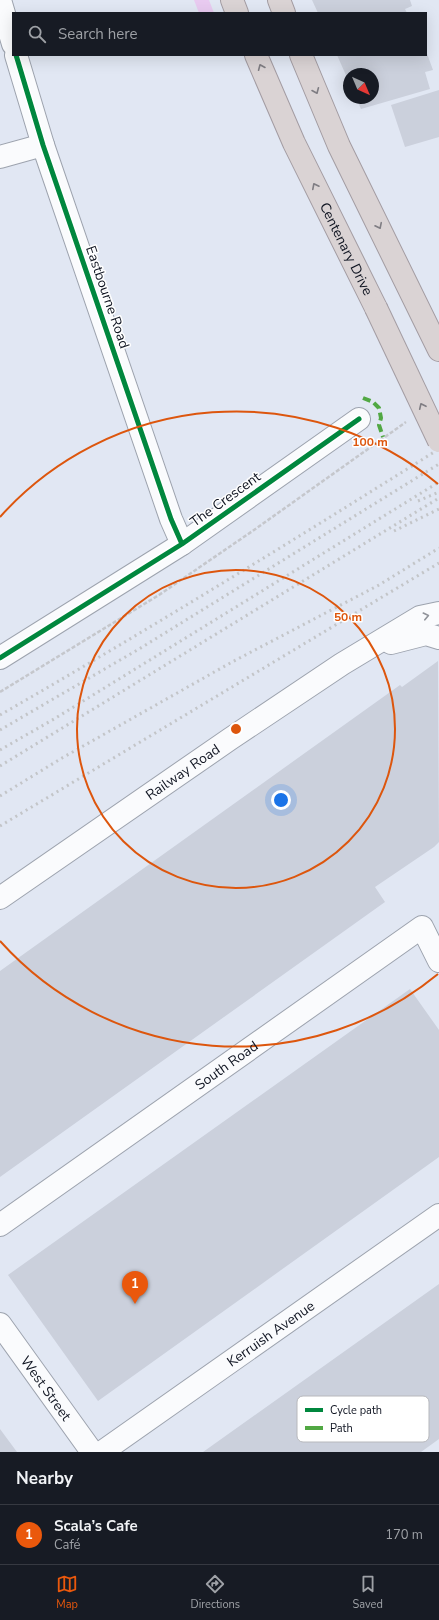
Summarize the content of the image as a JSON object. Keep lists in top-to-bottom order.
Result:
{
  "streets": {
    "highway": ["Centenary Drive"],
    "street": [
      "Eastbourne Road",
      "The Crescent",
      "Railway Road",
      "South Road",
      "Kerruish Avenue",
      "West Street"
    ]
  },
  "crossings": [
    ["Eastbourne Road", "The Crescent"]
  ],
  "legend": ["Cycle path", "Path"],
  "north": "bottom right",
  "page": {
    "search": "Search here",
    "pins": "1",
    "heading": "Nearby",
    "list": [
      {
        "mark": "1",
        "name": "Scala’s Cafe",
        "note": "Café",
        "value": "170 m"
      }
    ],
    "nav": ["Map", "Directions", "Saved"]
  },
  "rings": ["100 m", "50 m"]
}
